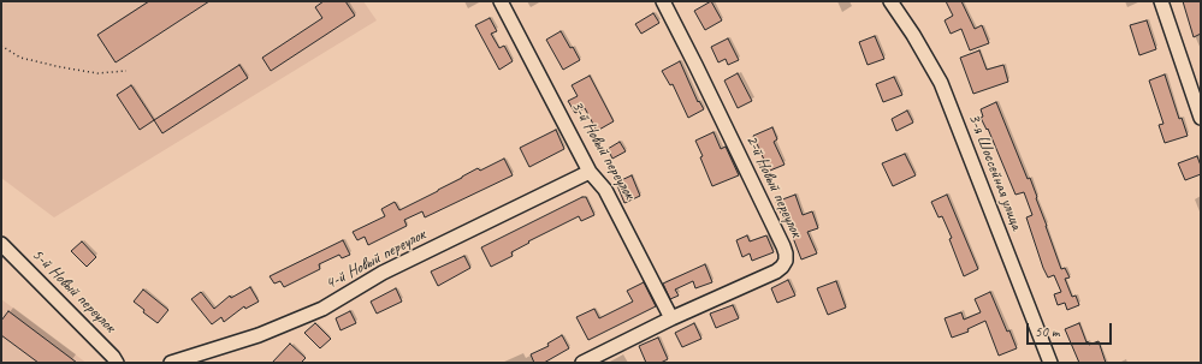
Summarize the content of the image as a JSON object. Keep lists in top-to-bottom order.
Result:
{
  "streets": {
    "street": [
      "3-й Новый переулок",
      "3-я Шоссейная улица",
      "2-й Новый переулок",
      "4-й Новый переулок",
      "5-й Новый переулок"
    ]
  },
  "crossings": [
    ["3-й Новый переулок", "2-й Новый переулок"],
    ["3-й Новый переулок", "4-й Новый переулок"]
  ],
  "scale_bar": "50 m"
}
